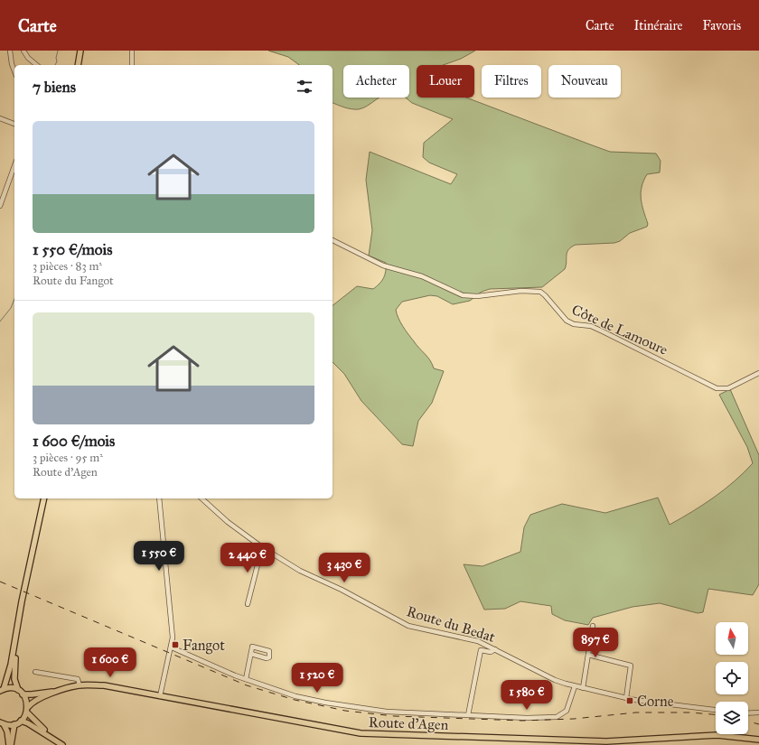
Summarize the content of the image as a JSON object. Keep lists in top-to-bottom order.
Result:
{
  "streets": {
    "main road": ["Route d'Agen"],
    "street": ["Côte de Lamoure", "Route du Bedat"]
  },
  "places": {
    "transit": ["Fangot", "Corne"]
  },
  "north": "top",
  "page": {
    "header": "Carte",
    "nav": ["Carte", "Itinéraire", "Favoris"],
    "chip": [
      "Acheter",
      "Louer",
      "Filtres",
      "Nouveau"
    ],
    "heading": "7 biens",
    "list": [
      {
        "name": "1 550 €/mois",
        "note": "3 pièces · 83 m² · Route du Fangot"
      },
      {
        "name": "1 600 €/mois",
        "note": "3 pièces · 95 m² · Route d'Agen"
      }
    ],
    "price": [
      "1 550 €",
      "2 440 €",
      "3 430 €",
      "897 €",
      "1 600 €",
      "1 520 €",
      "1 580 €"
    ]
  }
}
